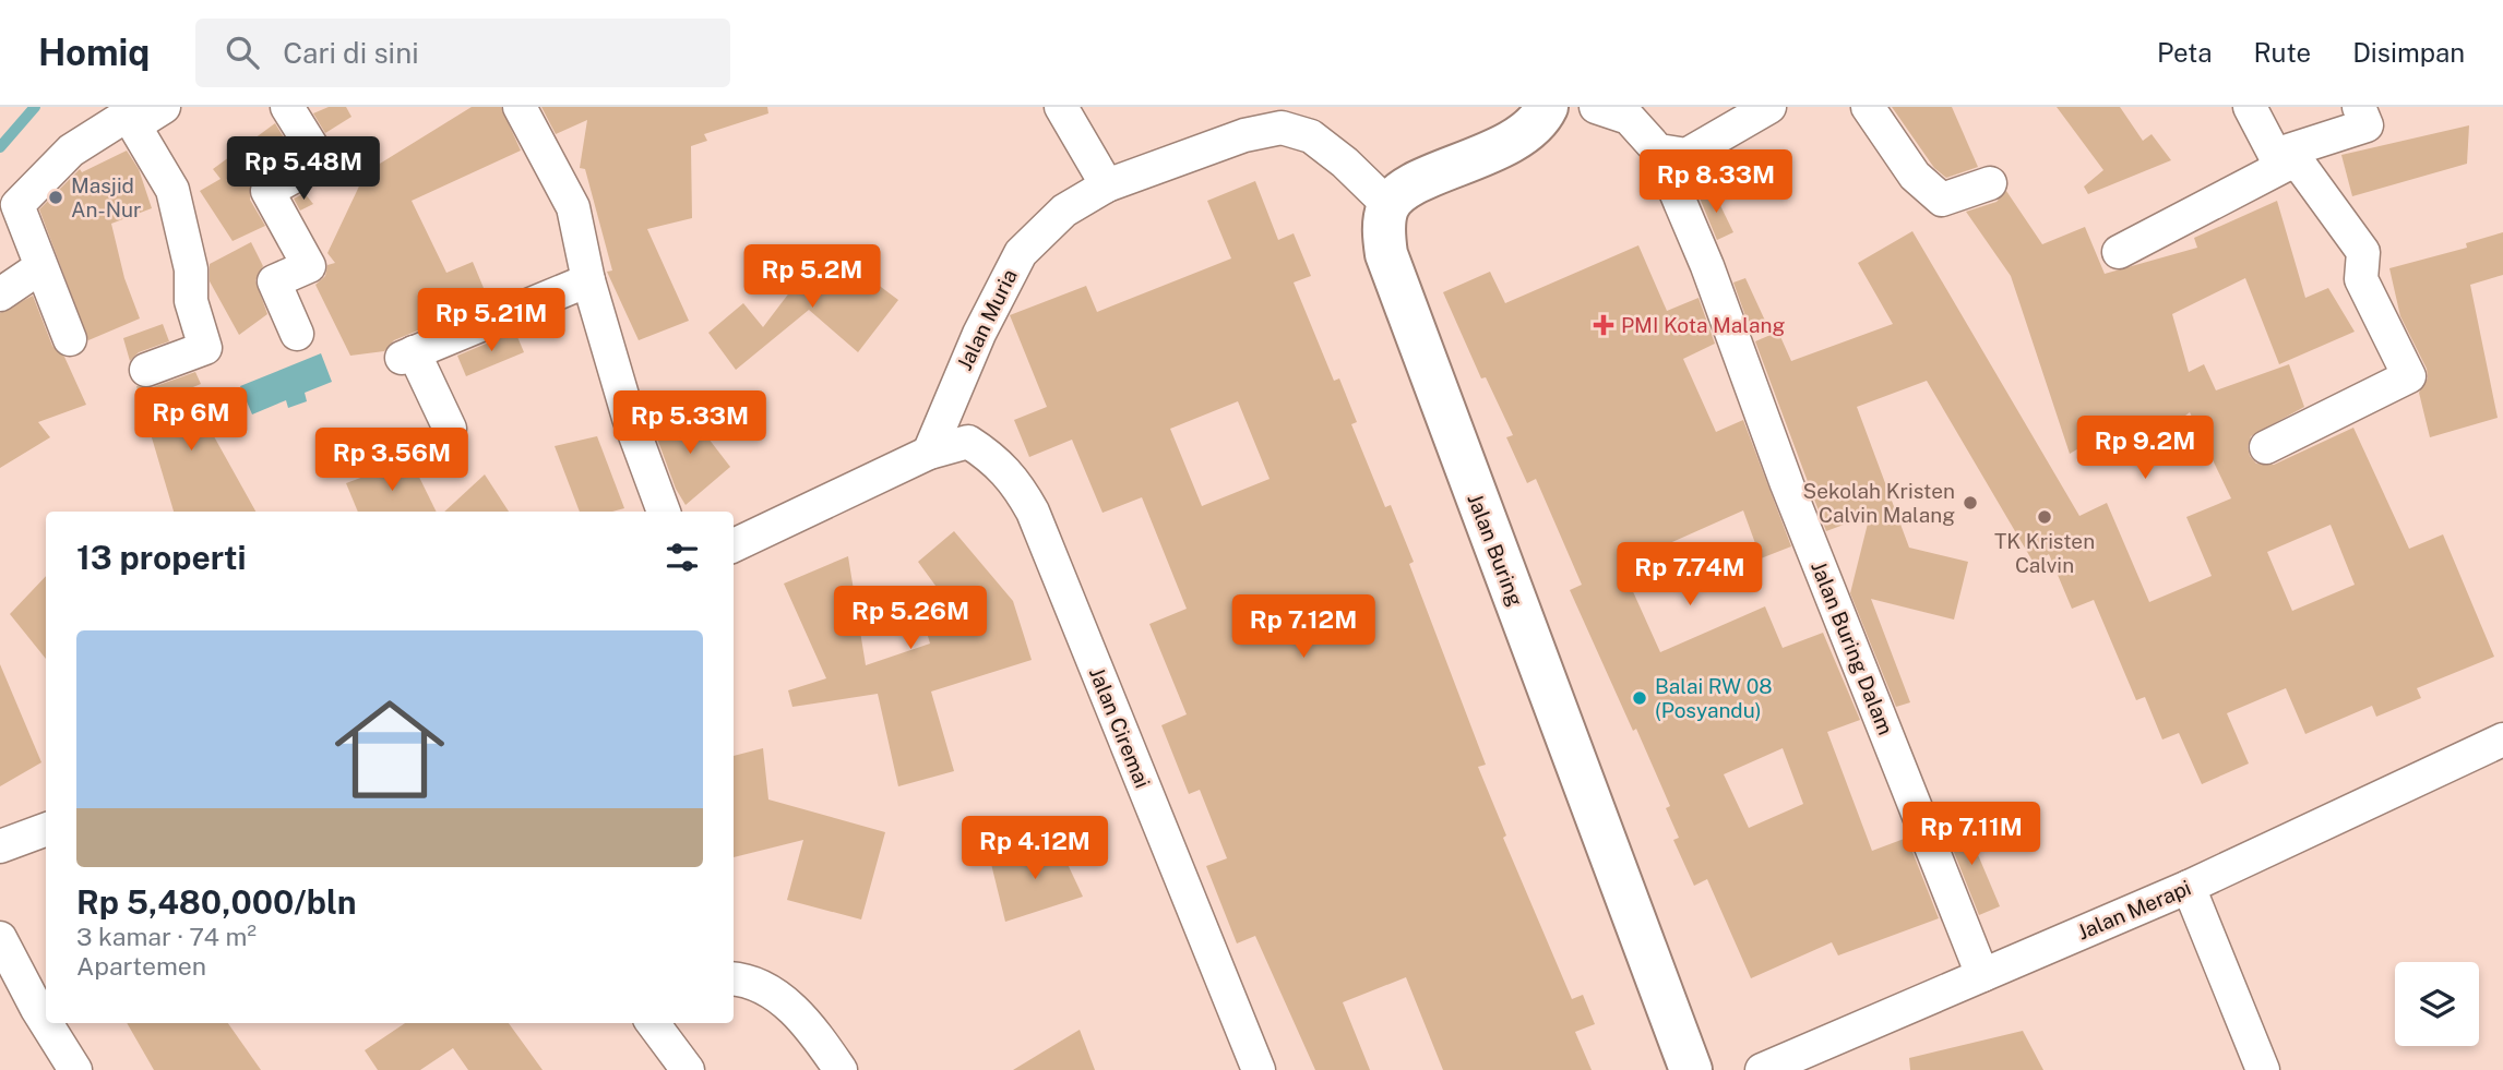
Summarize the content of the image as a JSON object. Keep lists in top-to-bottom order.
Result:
{
  "streets": {
    "street": [
      "Jalan Muria",
      "Jalan Buring",
      "Jalan Buring Dalam",
      "Jalan Ciremai",
      "Jalan Merapi"
    ]
  },
  "crossings": [
    ["Jalan Muria", "Jalan Buring"],
    ["Jalan Muria", "Jalan Ciremai"],
    ["Jalan Buring Dalam", "Jalan Merapi"]
  ],
  "places": {
    "other": [
      "Masjid An-Nur",
      "Sekolah Kristen Calvin Malang",
      "TK Kristen Calvin",
      "Balai RW 08 (Posyandu)"
    ],
    "health": ["PMI Kota Malang"]
  },
  "page": {
    "header": "Homiq",
    "search": "Cari di sini",
    "nav": ["Peta", "Rute", "Disimpan"],
    "price": [
      "Rp 5.48M",
      "Rp 8.33M",
      "Rp 5.2M",
      "Rp 5.21M",
      "Rp 6M",
      "Rp 5.33M",
      "Rp 9.2M",
      "Rp 3.56M",
      "Rp 7.74M",
      "Rp 5.26M",
      "Rp 7.12M",
      "Rp 7.11M",
      "Rp 4.12M"
    ],
    "heading": "13 properti",
    "list": [
      {
        "name": "Rp 5,480,000/bln",
        "note": "3 kamar · 74 m² · Apartemen"
      }
    ]
  }
}
